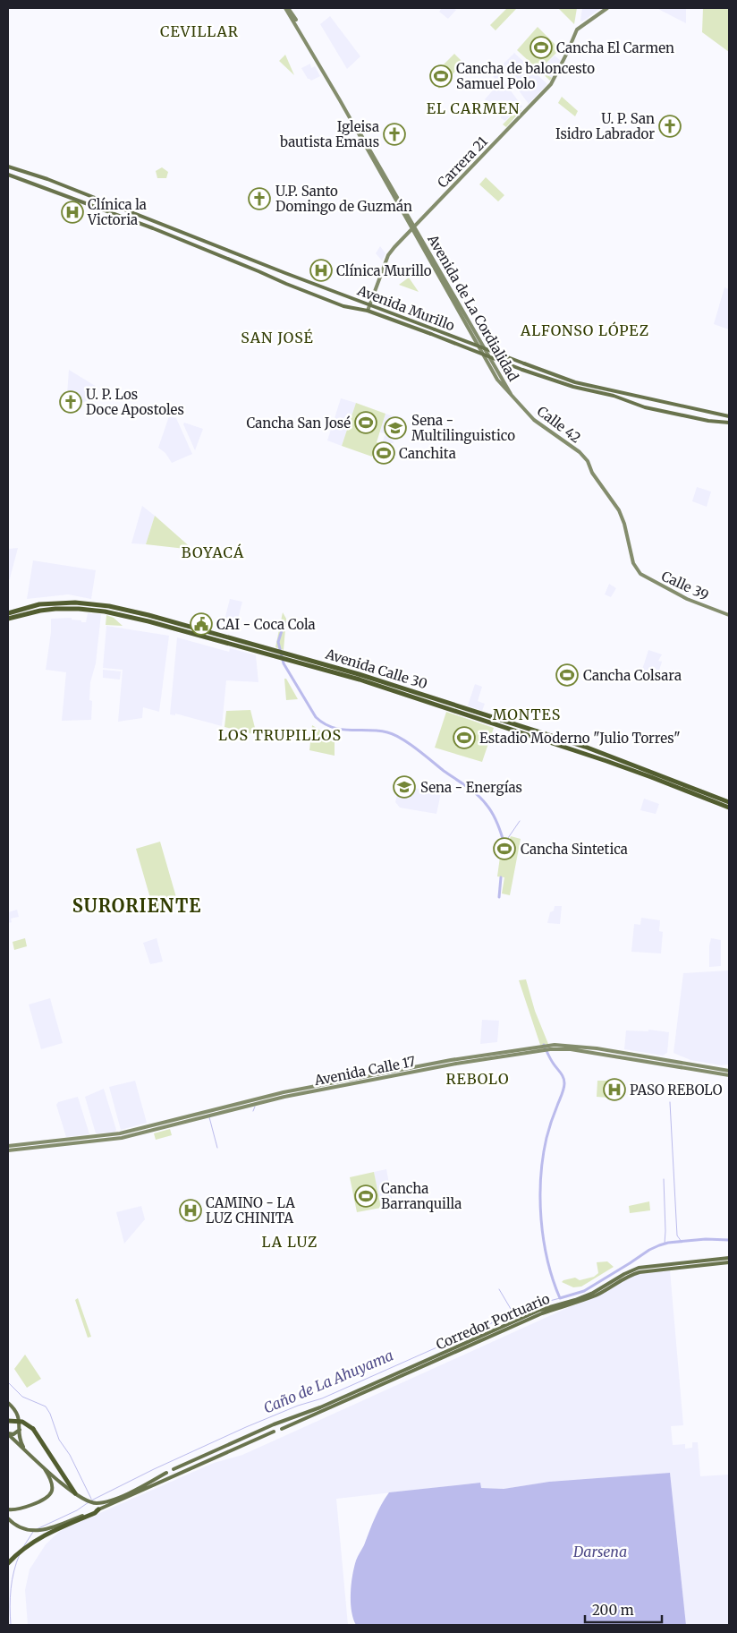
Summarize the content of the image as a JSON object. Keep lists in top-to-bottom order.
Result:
{
  "streets": {
    "highway": ["Avenida Calle 30"],
    "main road": [
      "Carrera 21",
      "Avenida Murillo",
      "Avenida de La Cordialidad",
      "Calle 42",
      "Calle 39",
      "Avenida Calle 17",
      "Corredor Portuario"
    ]
  },
  "crossings": [
    ["Carrera 21", "Avenida Murillo"],
    ["Carrera 21", "Avenida de La Cordialidad"],
    ["Avenida de La Cordialidad", "Calle 42"],
    ["Calle 42", "Calle 39"]
  ],
  "districts": [
    "CEVILLAR",
    "EL CARMEN",
    "ALFONSO LÓPEZ",
    "SAN JOSÉ",
    "BOYACÁ",
    "MONTES",
    "LOS TRUPILLOS",
    "SURORIENTE",
    "REBOLO",
    "LA LUZ"
  ],
  "water": ["Caño de La Ahuyama", "Darsena"],
  "places": {
    "sports": [
      "Cancha El Carmen",
      "Cancha de baloncesto Samuel Polo",
      "Cancha San José",
      "Canchita",
      "Cancha Colsara",
      "Estadio Moderno \"Julio Torres\"",
      "Cancha Sintetica",
      "Cancha Barranquilla"
    ],
    "church": [
      "U. P. San Isidro Labrador",
      "Igleisa bautista Emaus",
      "U.P. Santo Domingo de Guzmán",
      "U. P. Los Doce Apostoles"
    ],
    "hospital": [
      "Clínica la Victoria",
      "Clínica Murillo",
      "PASO REBOLO",
      "CAMINO - LA LUZ CHINITA"
    ],
    "school or university": ["Sena - Multilinguistico", "Sena - Energías"],
    "public building": ["CAI - Coca Cola"]
  },
  "scale_bar": "200 m"
}
